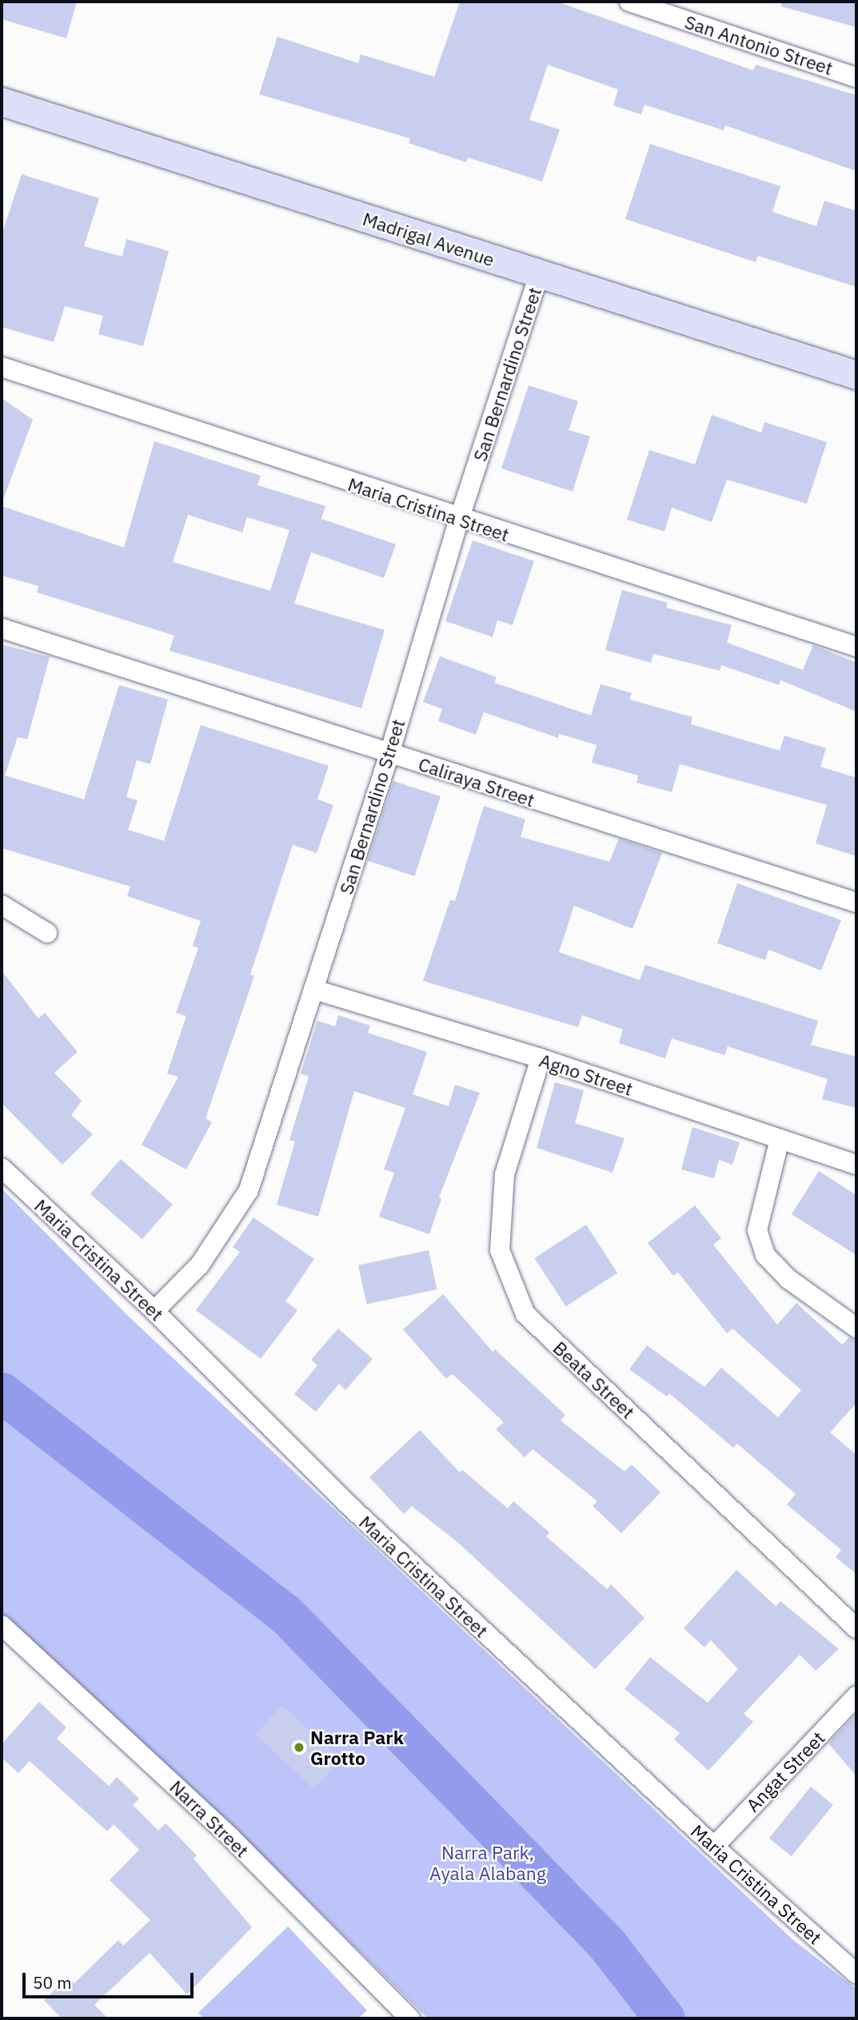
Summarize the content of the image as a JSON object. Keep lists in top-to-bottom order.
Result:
{
  "streets": {
    "street": [
      "San Antonio Street",
      "Madrigal Avenue",
      "San Bernardino Street",
      "Maria Cristina Street",
      "Caliraya Street",
      "Agno Street",
      "Beata Street",
      "Angat Street",
      "Narra Street"
    ]
  },
  "crossings": [
    ["Madrigal Avenue", "San Bernardino Street"],
    ["San Bernardino Street", "Maria Cristina Street"],
    ["San Bernardino Street", "Caliraya Street"],
    ["San Bernardino Street", "Agno Street"],
    ["Maria Cristina Street", "Angat Street"],
    ["Agno Street", "Beata Street"]
  ],
  "parks": ["Narra Park, Ayala Alabang"],
  "places": ["Narra Park Grotto"],
  "scale_bar": "50 m"
}
